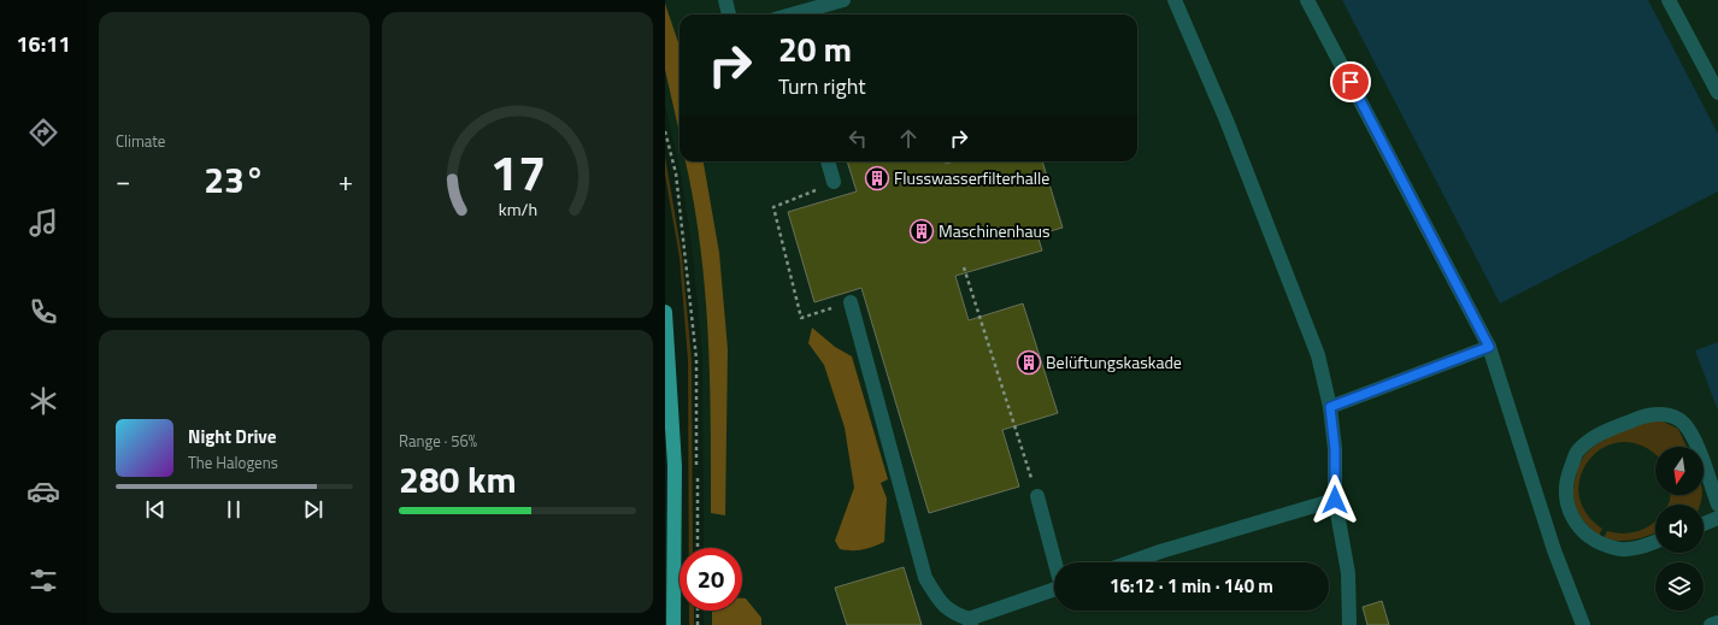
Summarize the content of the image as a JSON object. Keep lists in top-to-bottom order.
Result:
{
  "places": {
    "building": ["Flusswasserfilterhalle", "Maschinenhaus", "Belüftungskaskade"]
  },
  "north": "bottom",
  "page": {
    "tabs": "16:11",
    "tile": [
      "Climate",
      ["Range · 56%", "280 km"]
    ],
    "turn": ["20 m", "Turn right"],
    "heat": ["−", "23°", "+"],
    "song": ["Night Drive", "The Halogens"],
    "limit": "20",
    "trip": "16:12 · 1 min · 140 m",
    "gauge": ["17", "km/h"]
  }
}
